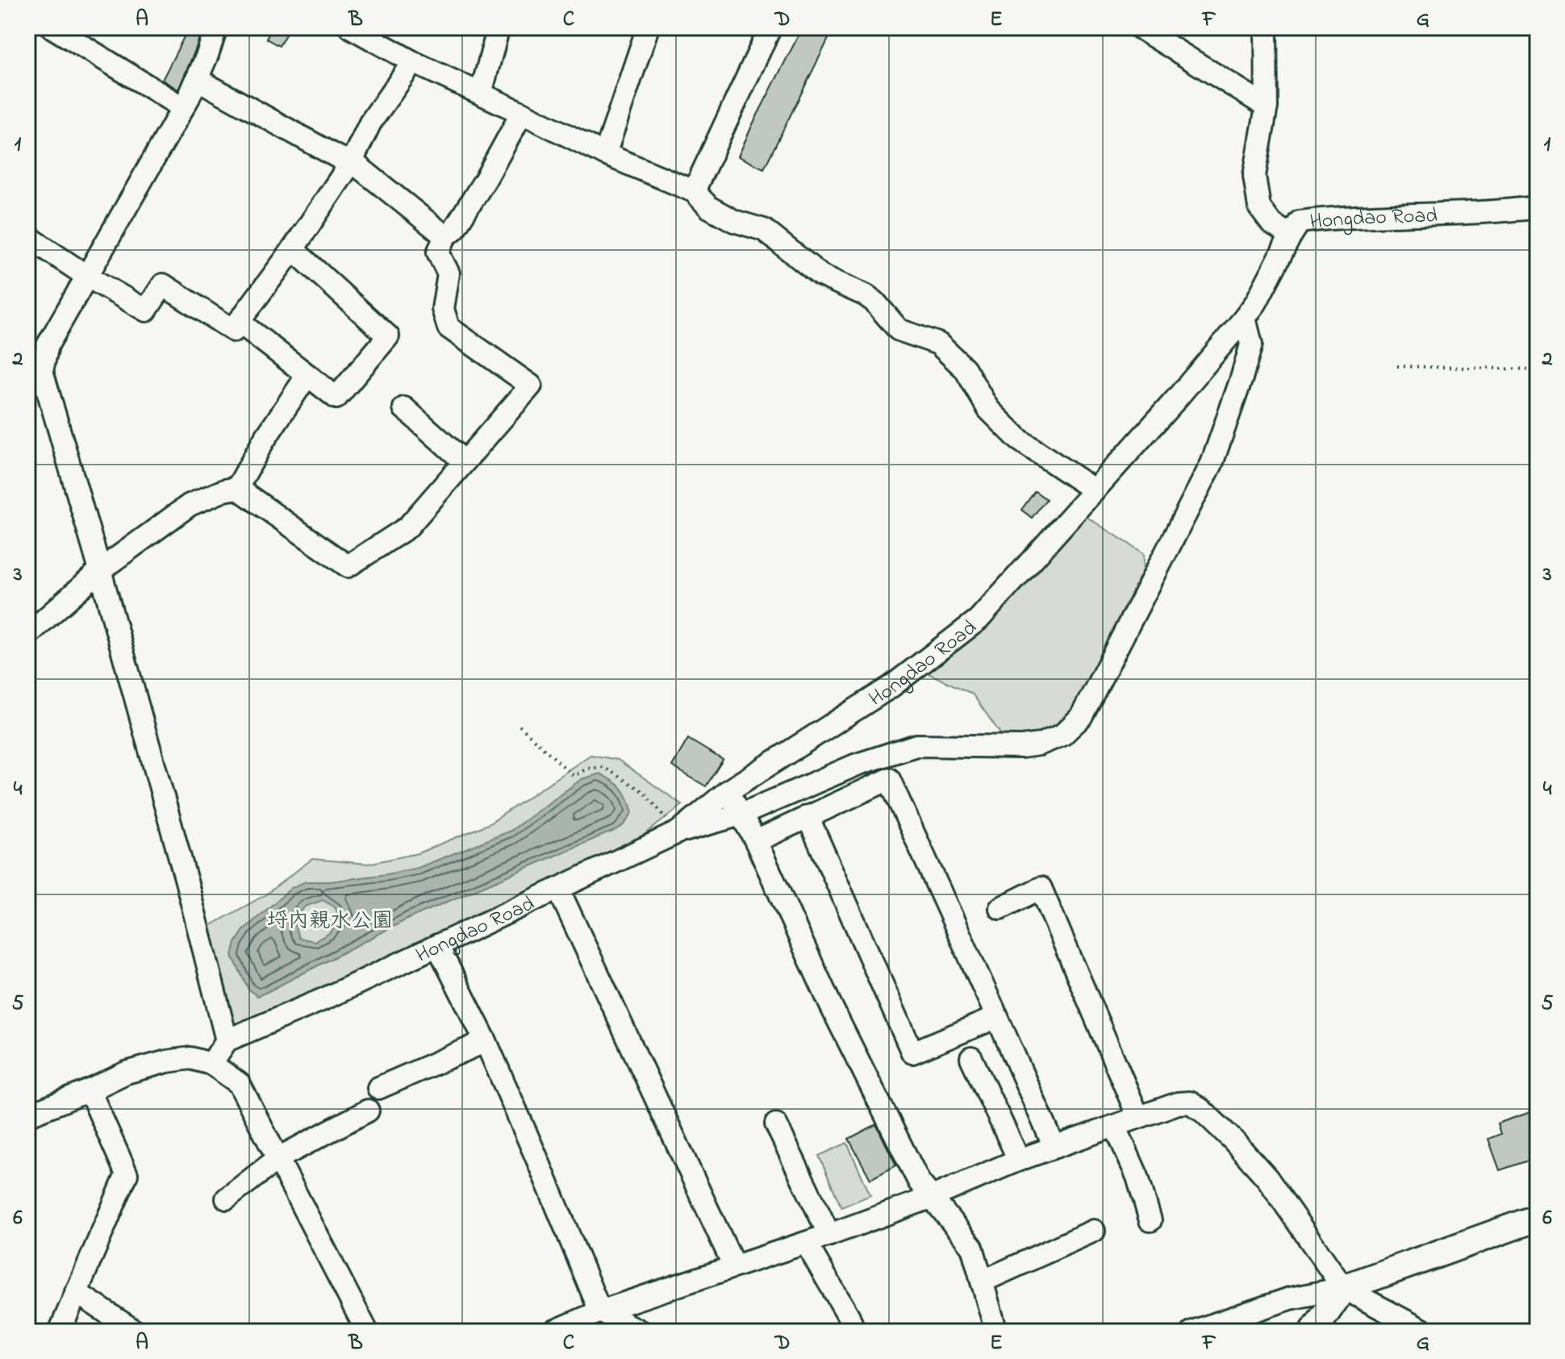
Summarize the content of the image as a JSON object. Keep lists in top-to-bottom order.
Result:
{
  "streets": {
    "street": ["Hongdao Road"]
  },
  "parks": ["埒內親水公園"],
  "grid": {
    "columns": [
      "A",
      "B",
      "C",
      "D",
      "E",
      "F",
      "G"
    ],
    "rows": [
      "1",
      "2",
      "3",
      "4",
      "5",
      "6"
    ]
  }
}
